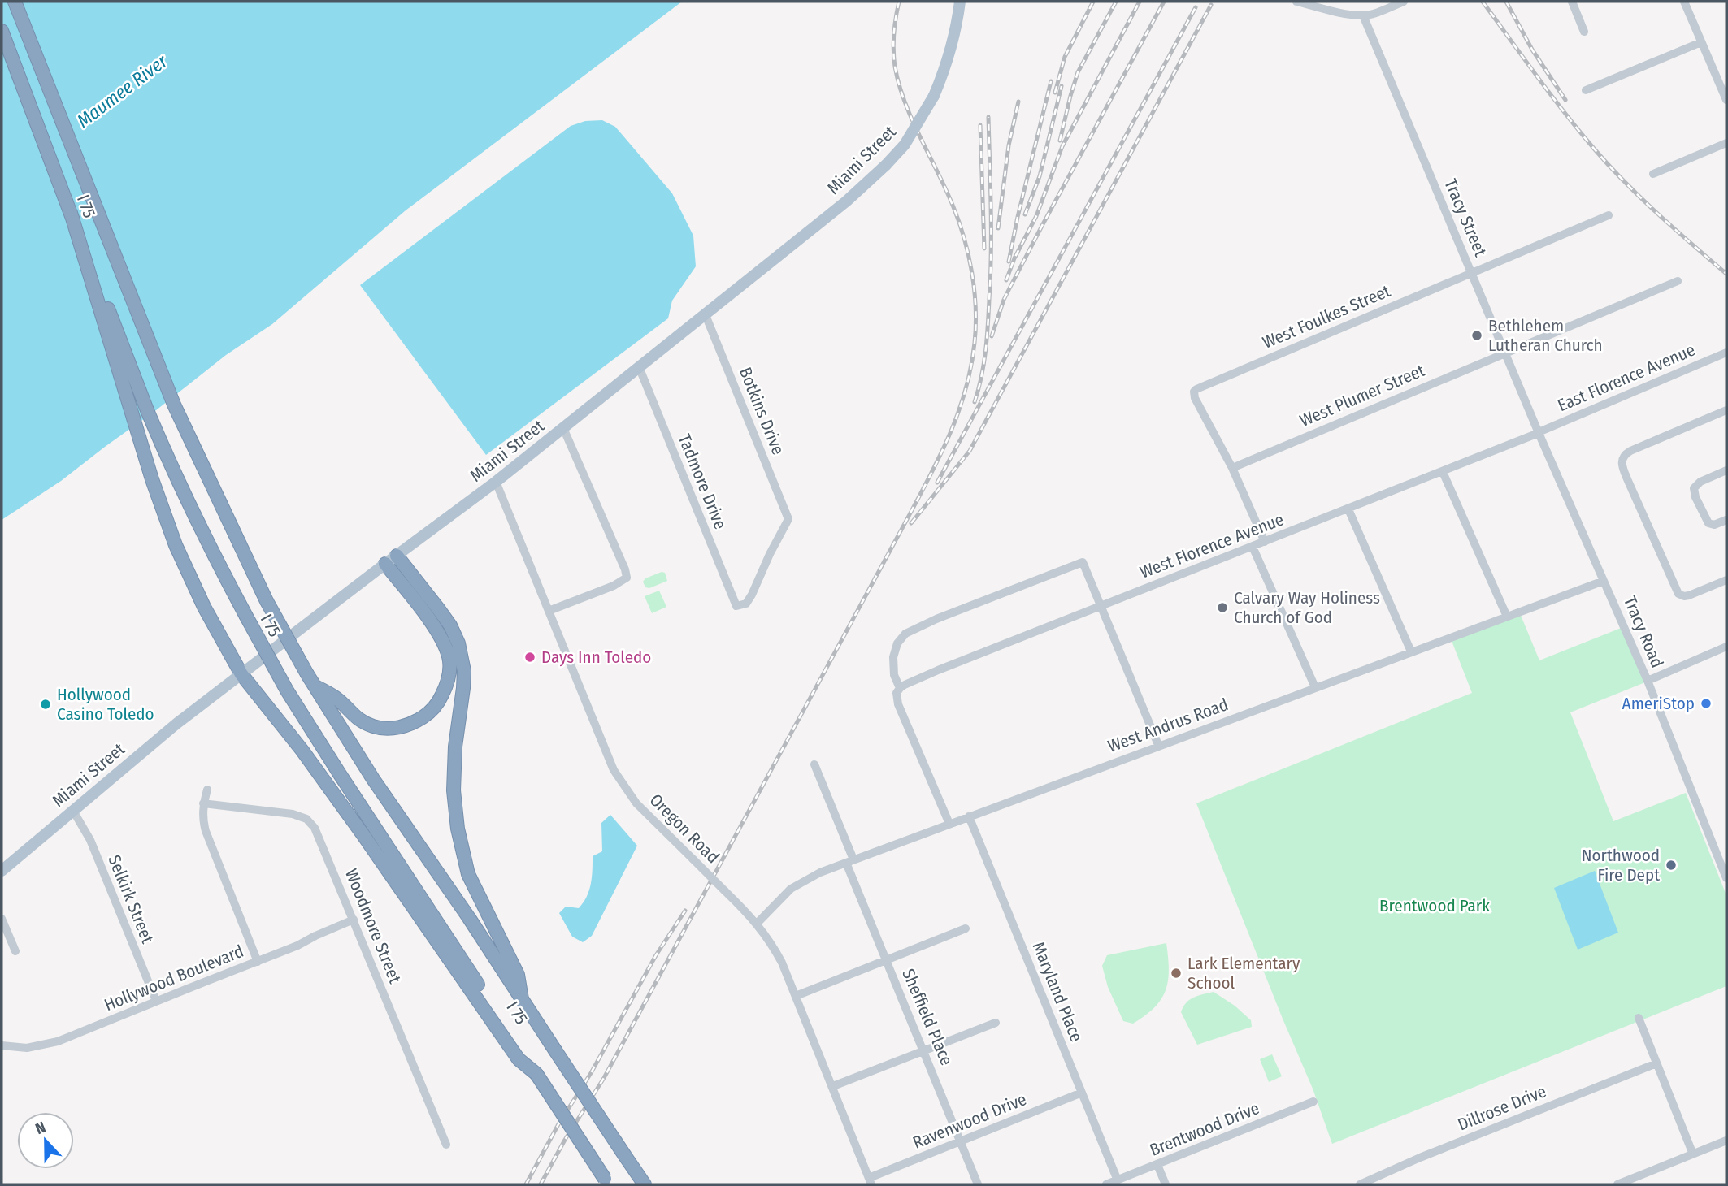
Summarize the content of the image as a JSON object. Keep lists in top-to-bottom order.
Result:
{
  "streets": {
    "highway": ["I 75"],
    "main road": ["Miami Street"],
    "street": [
      "Tracy Street",
      "West Foulkes Street",
      "East Florence Avenue",
      "West Plumer Street",
      "Botkins Drive",
      "Tadmore Drive",
      "West Florence Avenue",
      "Tracy Road",
      "West Andrus Road",
      "Oregon Road",
      "Selkirk Street",
      "Woodmore Street",
      "Hollywood Boulevard",
      "Maryland Place",
      "Sheffield Place",
      "Dillrose Drive",
      "Ravenwood Drive",
      "Brentwood Drive"
    ]
  },
  "crossings": [
    ["Miami Street", "Botkins Drive"],
    ["Miami Street", "Tadmore Drive"],
    ["Miami Street", "Oregon Road"],
    ["Miami Street", "Selkirk Street"],
    ["Tracy Street", "West Foulkes Street"],
    ["Tracy Street", "East Florence Avenue"],
    ["Tracy Street", "West Plumer Street"],
    ["Tracy Street", "West Florence Avenue"],
    ["Tracy Street", "Tracy Road"],
    ["West Foulkes Street", "West Plumer Street"],
    ["East Florence Avenue", "West Florence Avenue"],
    ["East Florence Avenue", "Tracy Road"],
    ["Botkins Drive", "Tadmore Drive"],
    ["West Florence Avenue", "Tracy Road"],
    ["Tracy Road", "West Andrus Road"],
    ["West Andrus Road", "Oregon Road"],
    ["West Andrus Road", "Maryland Place"],
    ["West Andrus Road", "Sheffield Place"],
    ["Oregon Road", "Ravenwood Drive"],
    ["Selkirk Street", "Hollywood Boulevard"],
    ["Woodmore Street", "Hollywood Boulevard"],
    ["Maryland Place", "Ravenwood Drive"],
    ["Maryland Place", "Brentwood Drive"],
    ["Sheffield Place", "Ravenwood Drive"]
  ],
  "water": ["Maumee River"],
  "parks": ["Brentwood Park"],
  "places": [
    "Bethlehem Lutheran Church",
    "Calvary Way Holiness Church of God",
    "Days Inn Toledo",
    "AmeriStop",
    "Hollywood Casino Toledo",
    "Northwood Fire Dept",
    "Lark Elementary School"
  ],
  "north": "top"
}
